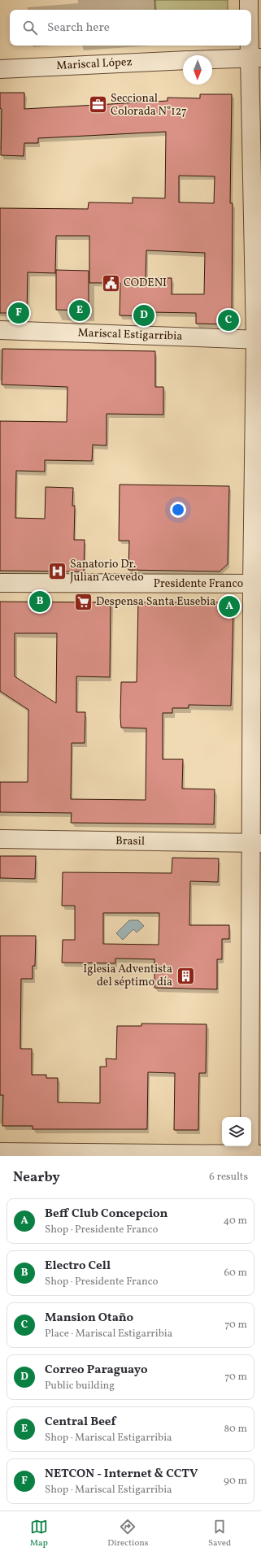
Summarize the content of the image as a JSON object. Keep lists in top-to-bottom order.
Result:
{
  "streets": {
    "street": [
      "Mariscal López",
      "Mariscal Estigarribia",
      "Presidente Franco",
      "Brasil"
    ]
  },
  "places": {
    "office": ["Seccional Colorada N°127"],
    "public building": ["CODENI"],
    "hospital": ["Sanatorio Dr. Julian Acevedo"],
    "supermarket": ["Despensa Santa Eusebia"],
    "building": ["Iglesia Adventista del séptimo día"]
  },
  "north": "bottom",
  "page": {
    "search": "Search here",
    "pins": [
      "E",
      "F",
      "D",
      "C",
      "B",
      "A"
    ],
    "heading": ["Nearby", "6 results"],
    "list": [
      {
        "mark": "A",
        "name": "Beff Club Concepcion",
        "note": "Shop · Presidente Franco",
        "value": "40 m"
      },
      {
        "mark": "B",
        "name": "Electro Cell",
        "note": "Shop · Presidente Franco",
        "value": "60 m"
      },
      {
        "mark": "C",
        "name": "Mansion Otaño",
        "note": "Place · Mariscal Estigarribia",
        "value": "70 m"
      },
      {
        "mark": "D",
        "name": "Correo Paraguayo",
        "note": "Public building",
        "value": "70 m"
      },
      {
        "mark": "E",
        "name": "Central Beef",
        "note": "Shop · Mariscal Estigarribia",
        "value": "80 m"
      },
      {
        "mark": "F",
        "name": "NETCON - Internet & CCTV",
        "note": "Shop · Mariscal Estigarribia",
        "value": "90 m"
      }
    ],
    "nav": ["Map", "Directions", "Saved"]
  }
}
